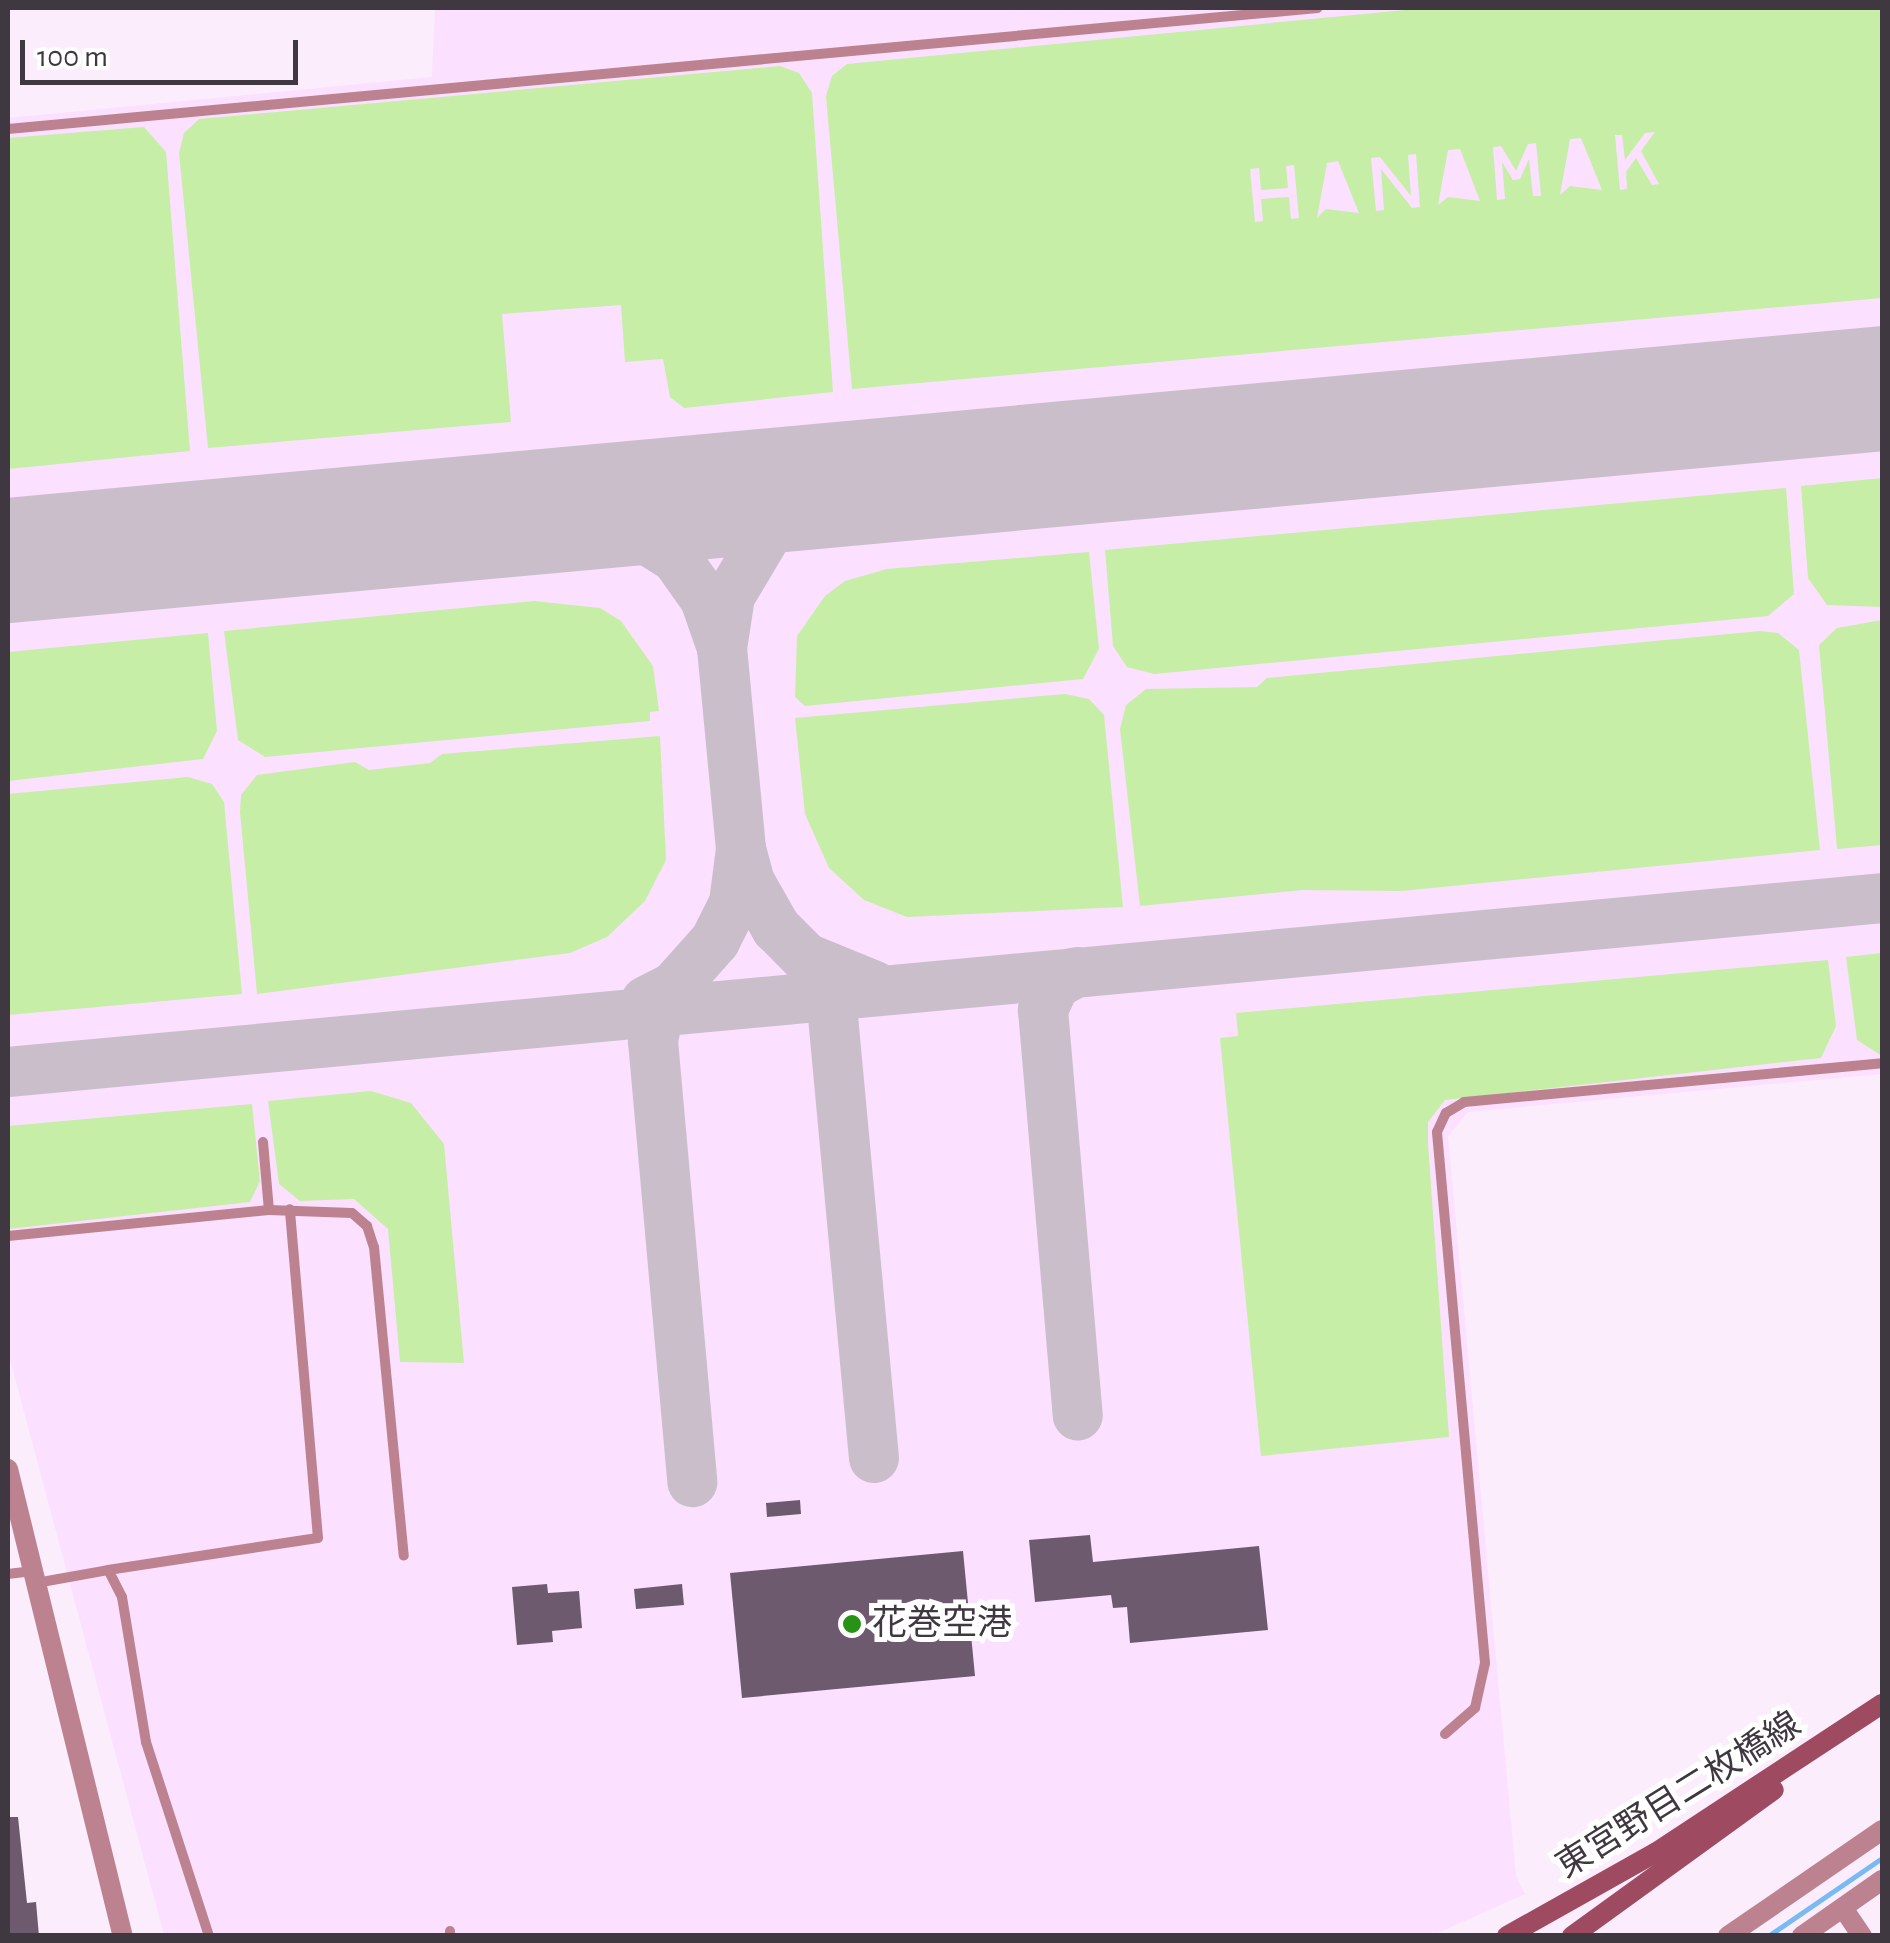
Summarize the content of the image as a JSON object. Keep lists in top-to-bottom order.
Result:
{
  "streets": {
    "main road": ["東宮野目二枚橋線"]
  },
  "places": ["花巻空港"],
  "scale_bar": "100 m"
}
